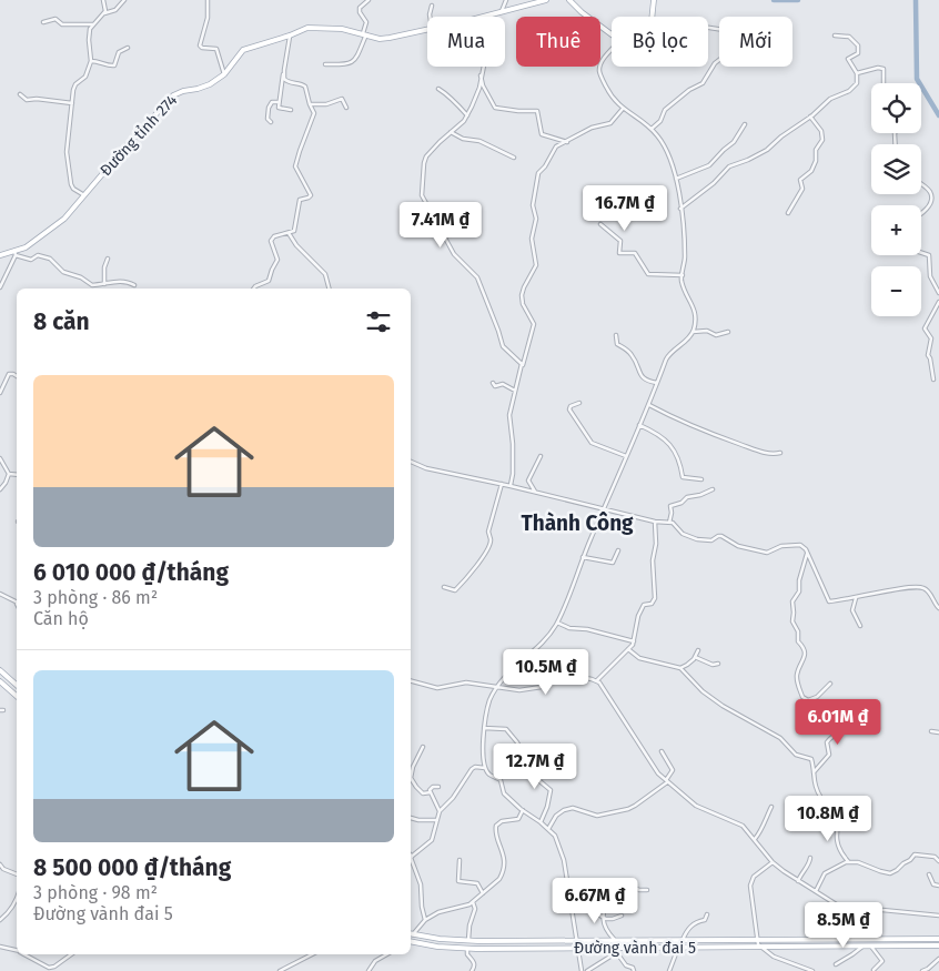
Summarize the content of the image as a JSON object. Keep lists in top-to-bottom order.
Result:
{
  "streets": {
    "main road": ["Đường tỉnh 274", "Đường vành đai 5"]
  },
  "districts": ["Thành Công"],
  "page": {
    "chip": [
      "Mua",
      "Thuê",
      "Bộ lọc",
      "Mới"
    ],
    "map_buttons": ["+", "−"],
    "price": [
      "16.7M ₫",
      "7.41M ₫",
      "10.5M ₫",
      "6.01M ₫",
      "12.7M ₫",
      "10.8M ₫",
      "6.67M ₫",
      "8.5M ₫"
    ],
    "heading": "8 căn",
    "list": [
      {
        "name": "6 010 000 ₫/tháng",
        "note": "3 phòng · 86 m² · Căn hộ"
      },
      {
        "name": "8 500 000 ₫/tháng",
        "note": "3 phòng · 98 m² · Đường vành đai 5"
      }
    ]
  }
}
